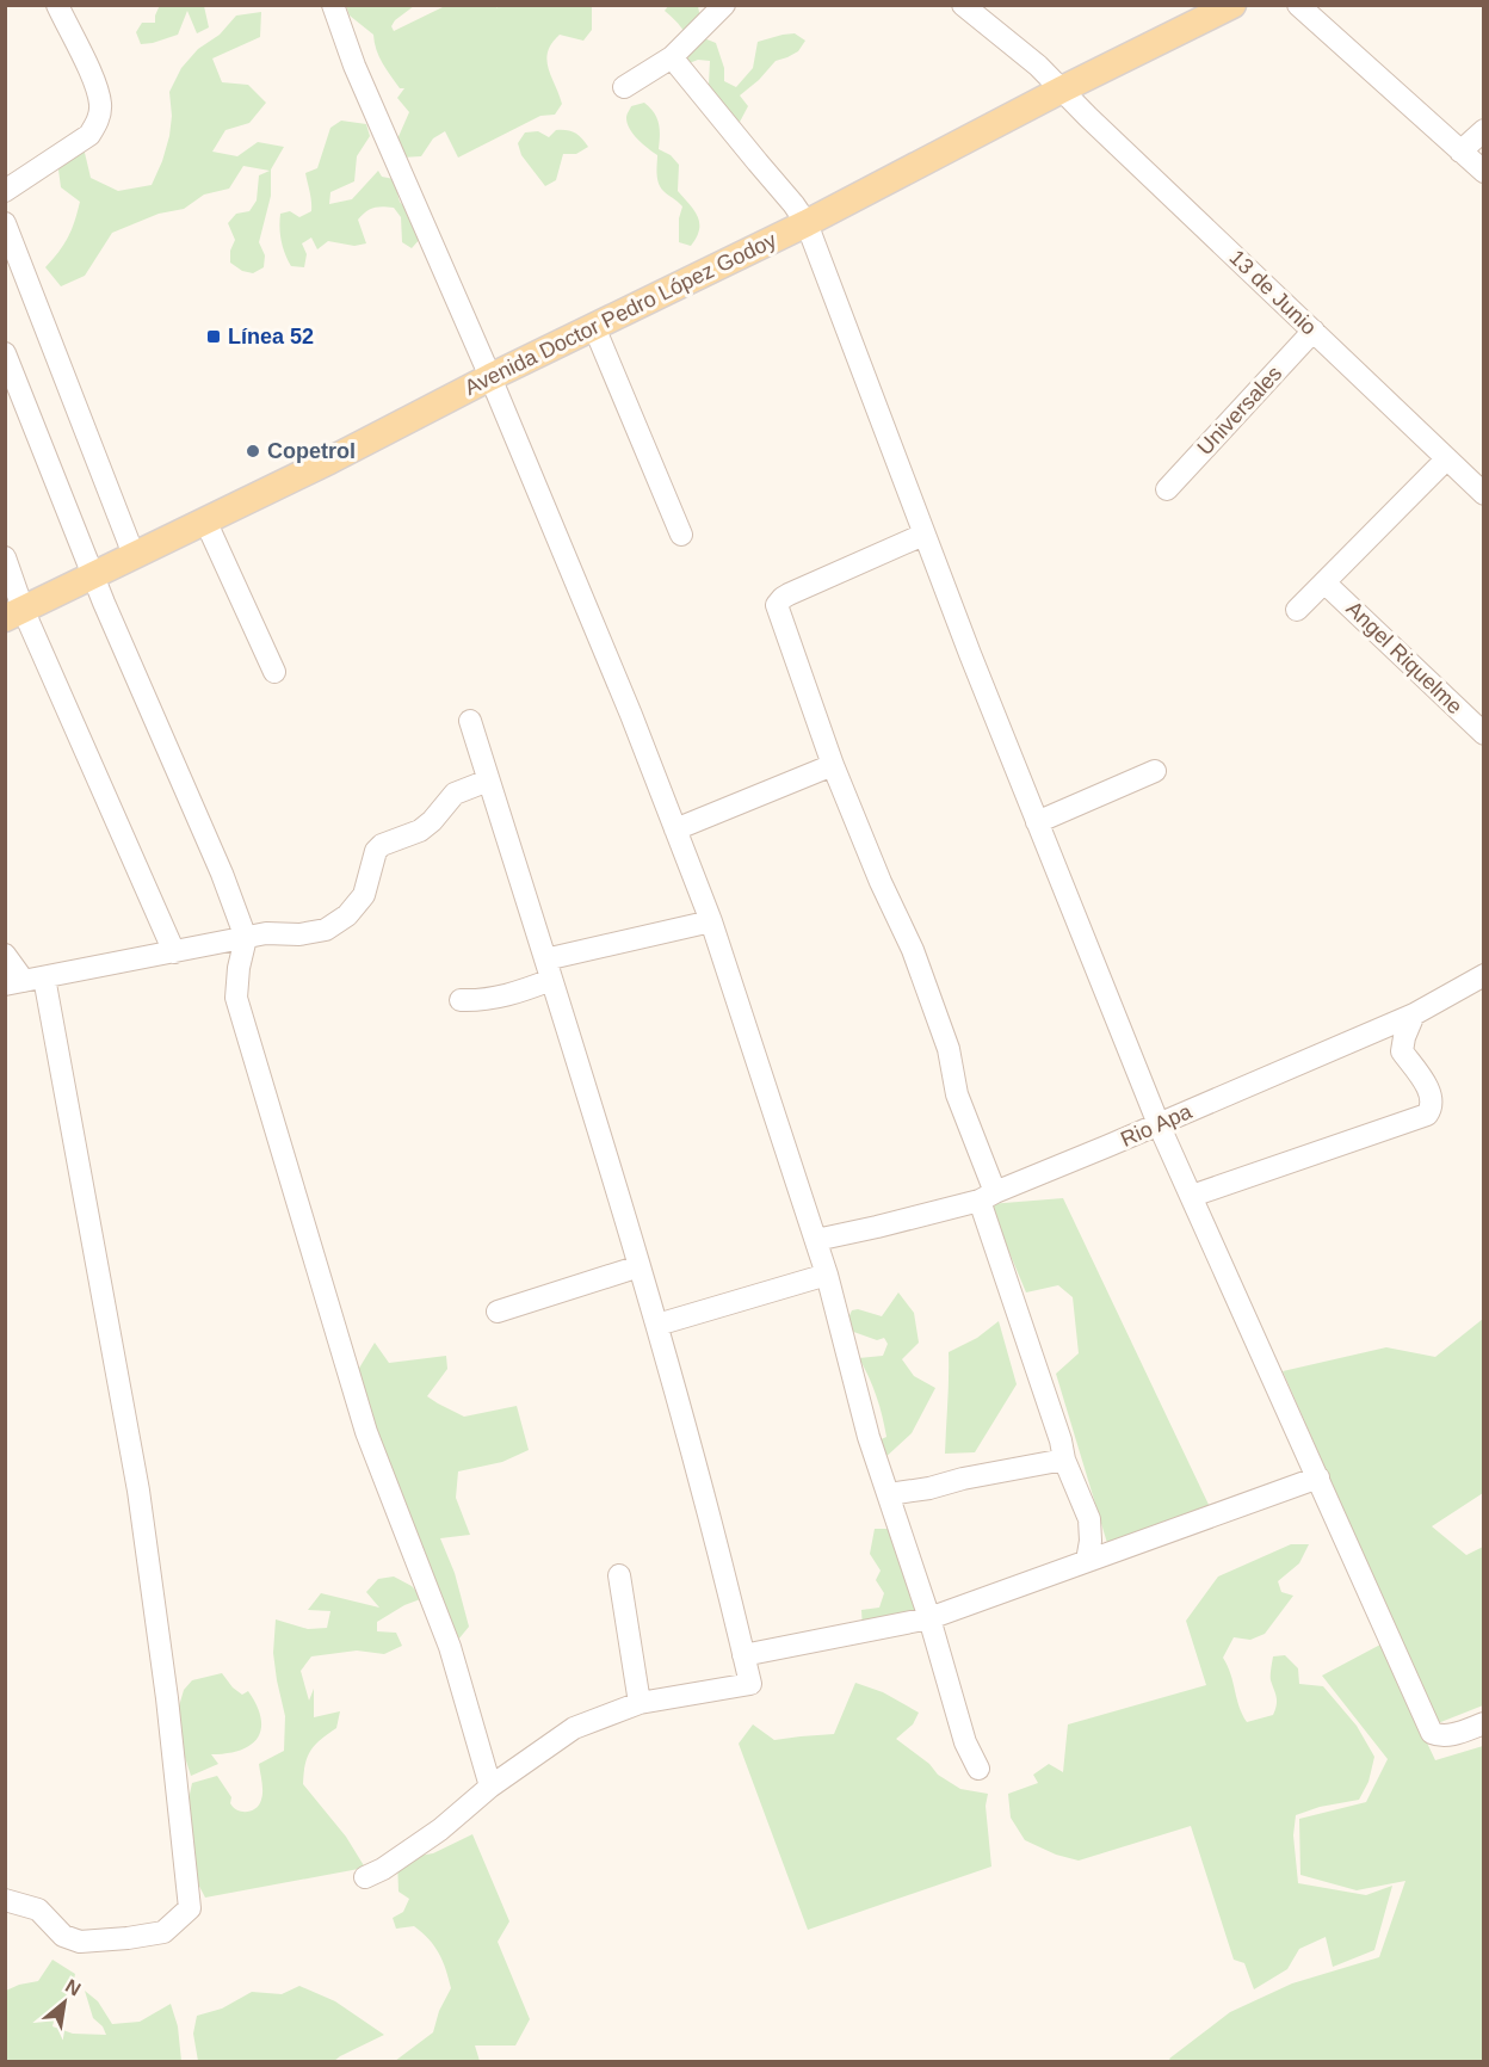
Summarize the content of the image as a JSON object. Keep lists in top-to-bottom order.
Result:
{
  "streets": {
    "main road": ["Avenida Doctor Pedro López Godoy"],
    "street": [
      "13 de Junio",
      "Universales",
      "Angel Riquelme",
      "Rio Apa"
    ]
  },
  "crossings": [
    ["13 de Junio", "Avenida Doctor Pedro López Godoy"],
    ["13 de Junio", "Universales"]
  ],
  "places": {
    "transit": ["Línea 52"],
    "other": ["Copetrol"]
  },
  "north": "top right"
}
